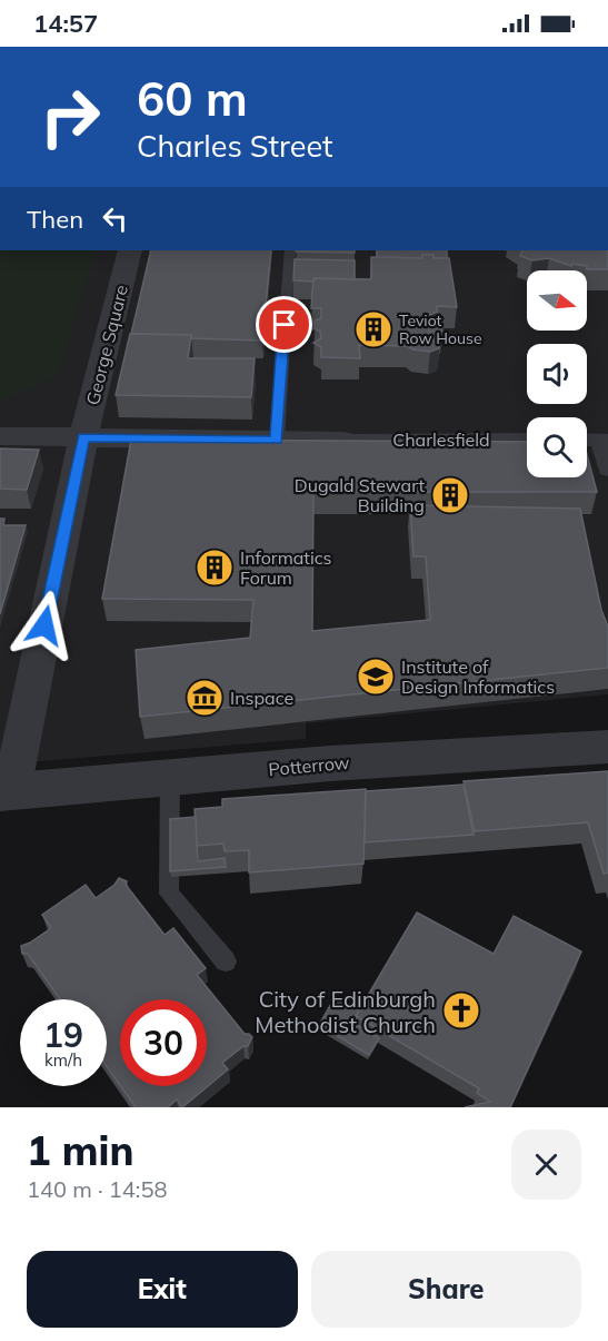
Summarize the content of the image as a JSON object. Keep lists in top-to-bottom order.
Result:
{
  "streets": {
    "street": ["George Square", "Charlesfield", "Potterrow"]
  },
  "crossings": [
    ["George Square", "Potterrow"]
  ],
  "places": {
    "building": ["Teviot Row House", "Dugald Stewart Building", "Informatics Forum"],
    "school or university": ["Institute of Design Informatics"],
    "museum": ["Inspace"],
    "church": ["City of Edinburgh Methodist Church"]
  },
  "north": "right",
  "page": {
    "status": "14:57",
    "turn": ["60 m", "Charles Street"],
    "then": "Then",
    "speed": "19 km/h",
    "limit": "30",
    "heading": ["1 min", "140 m · 14:58"],
    "buttons": ["Exit", "Share"]
  }
}
